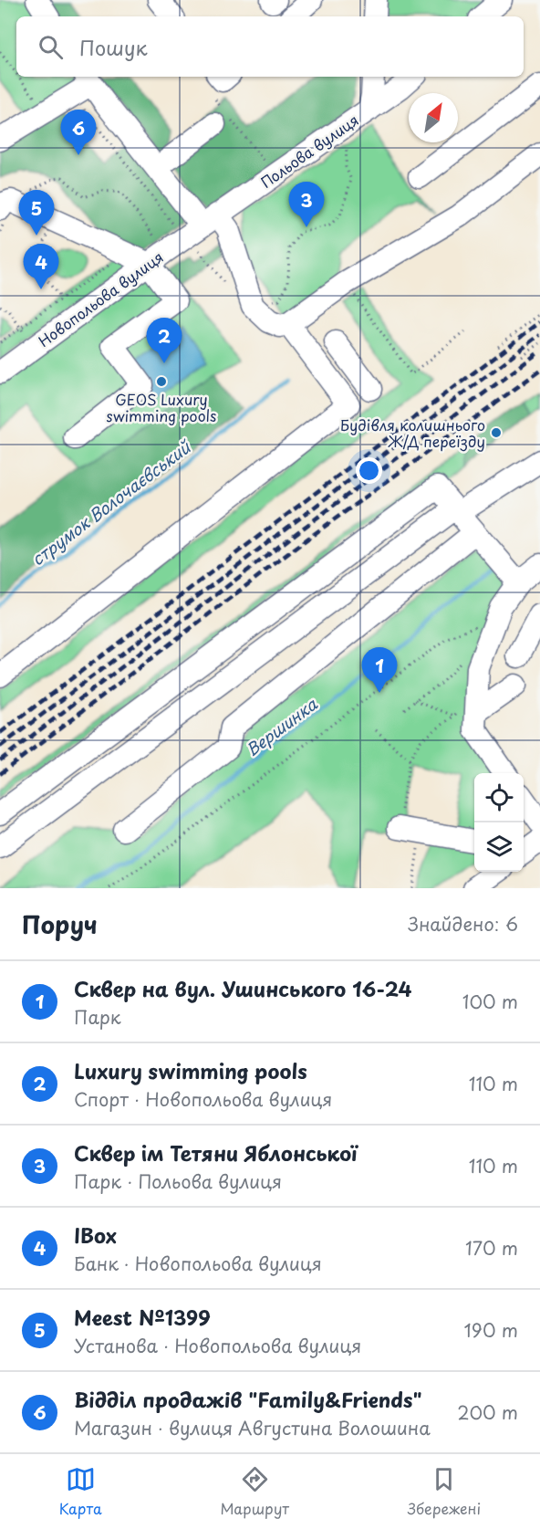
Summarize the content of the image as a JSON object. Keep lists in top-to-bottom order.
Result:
{
  "streets": {
    "street": ["Польова вулиця", "Новопольова вулиця"]
  },
  "crossings": [
    ["Польова вулиця", "Новопольова вулиця"]
  ],
  "water": ["струмок Волочаєвський", "Вершинка"],
  "places": ["GEOS Luxury swimming pools", "Будівля колишнього Ж/Д переїзду"],
  "north": "top right",
  "page": {
    "search": "Пошук",
    "pins": [
      "6",
      "3",
      "5",
      "4",
      "2",
      "1"
    ],
    "heading": ["Поруч", "Знайдено: 6"],
    "list": [
      {
        "mark": "1",
        "name": "Сквер на вул. Ушинського 16-24",
        "note": "Парк",
        "value": "100 m"
      },
      {
        "mark": "2",
        "name": "Luxury swimming pools",
        "note": "Спорт · Новопольова вулиця",
        "value": "110 m"
      },
      {
        "mark": "3",
        "name": "Сквер ім Тетяни Яблонської",
        "note": "Парк · Польова вулиця",
        "value": "110 m"
      },
      {
        "mark": "4",
        "name": "IBox",
        "note": "Банк · Новопольова вулиця",
        "value": "170 m"
      },
      {
        "mark": "5",
        "name": "Meest №1399",
        "note": "Установа · Новопольова вулиця",
        "value": "190 m"
      },
      {
        "mark": "6",
        "name": "Відділ продажів \"Family&Friends\"",
        "note": "Магазин · вулиця Августина Волошина",
        "value": "200 m"
      }
    ],
    "nav": ["Карта", "Маршрут", "Збережені"]
  }
}
